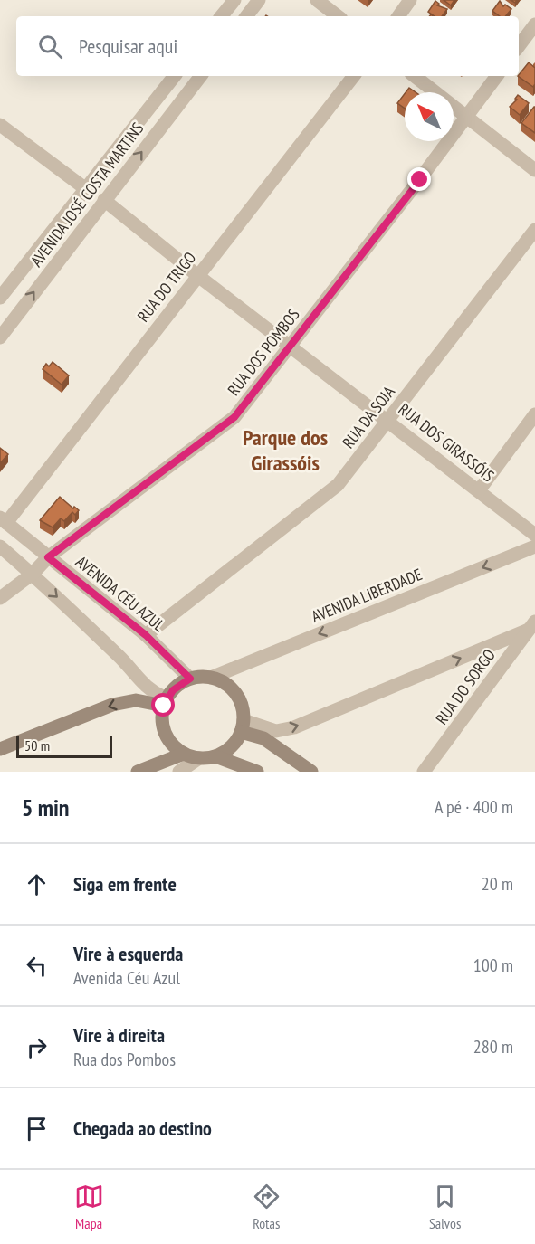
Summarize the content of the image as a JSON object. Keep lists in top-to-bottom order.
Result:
{
  "streets": {
    "street": [
      "AVENIDA JOSÉ COSTA MARTINS",
      "RUA DO TRIGO",
      "RUA DOS POMBOS",
      "RUA DA SOJA",
      "RUA DOS GIRASSÓIS",
      "AVENIDA CÉU AZUL",
      "AVENIDA LIBERDADE",
      "RUA DO SORGO"
    ]
  },
  "crossings": [
    ["AVENIDA JOSÉ COSTA MARTINS", "RUA DOS GIRASSÓIS"],
    ["RUA DO TRIGO", "RUA DOS GIRASSÓIS"],
    ["RUA DO TRIGO", "AVENIDA CÉU AZUL"],
    ["RUA DOS POMBOS", "RUA DOS GIRASSÓIS"],
    ["RUA DOS POMBOS", "AVENIDA CÉU AZUL"],
    ["RUA DA SOJA", "RUA DOS GIRASSÓIS"],
    ["RUA DA SOJA", "AVENIDA CÉU AZUL"],
    ["AVENIDA CÉU AZUL", "AVENIDA LIBERDADE"]
  ],
  "districts": ["Parque dos Girassóis"],
  "scale_bar": "50 m",
  "north": "top left",
  "page": {
    "search": "Pesquisar aqui",
    "scale": "50 m",
    "heading": ["5 min", "A pé · 400 m"],
    "list": [
      ["Siga em frente", "20 m"],
      ["Vire à esquerda", "Avenida Céu Azul", "100 m"],
      ["Vire à direita", "Rua dos Pombos", "280 m"],
      "Chegada ao destino"
    ],
    "nav": ["Mapa", "Rotas", "Salvos"]
  }
}
